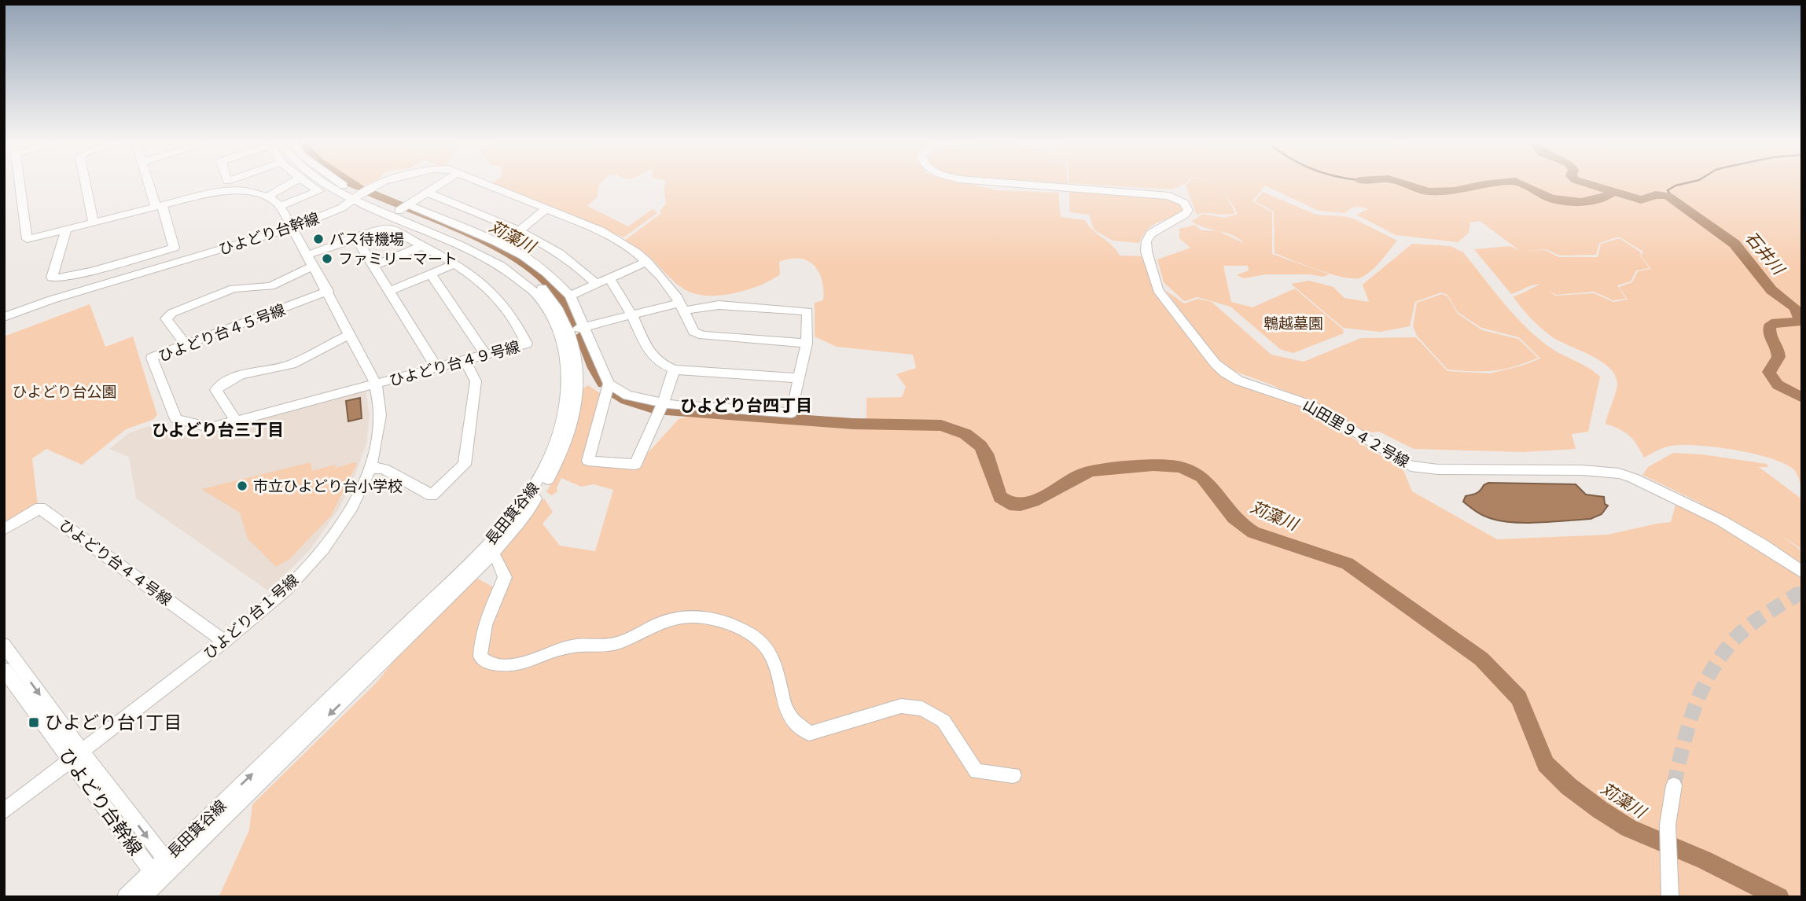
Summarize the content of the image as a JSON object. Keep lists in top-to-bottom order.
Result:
{
  "streets": {
    "street": [
      "ひよどり台幹線",
      "ひよどり台４５号線",
      "ひよどり台４９号線",
      "山田里９４２号線",
      "長田箕谷線",
      "ひよどり台４４号線",
      "ひよどり台１号線"
    ]
  },
  "crossings": [
    ["ひよどり台幹線", "長田箕谷線"],
    ["ひよどり台幹線", "ひよどり台１号線"],
    ["ひよどり台４５号線", "ひよどり台４９号線"],
    ["ひよどり台４５号線", "ひよどり台１号線"],
    ["ひよどり台４９号線", "ひよどり台１号線"],
    ["ひよどり台４４号線", "ひよどり台１号線"]
  ],
  "districts": ["ひよどり台四丁目", "ひよどり台三丁目"],
  "water": ["苅藻川", "石井川"],
  "parks": ["鵯越墓園", "ひよどり台公園"],
  "places": {
    "other": ["バス待機場", "ファミリーマート", "市立ひよどり台小学校"],
    "transit": ["ひよどり台1丁目"]
  }
}
